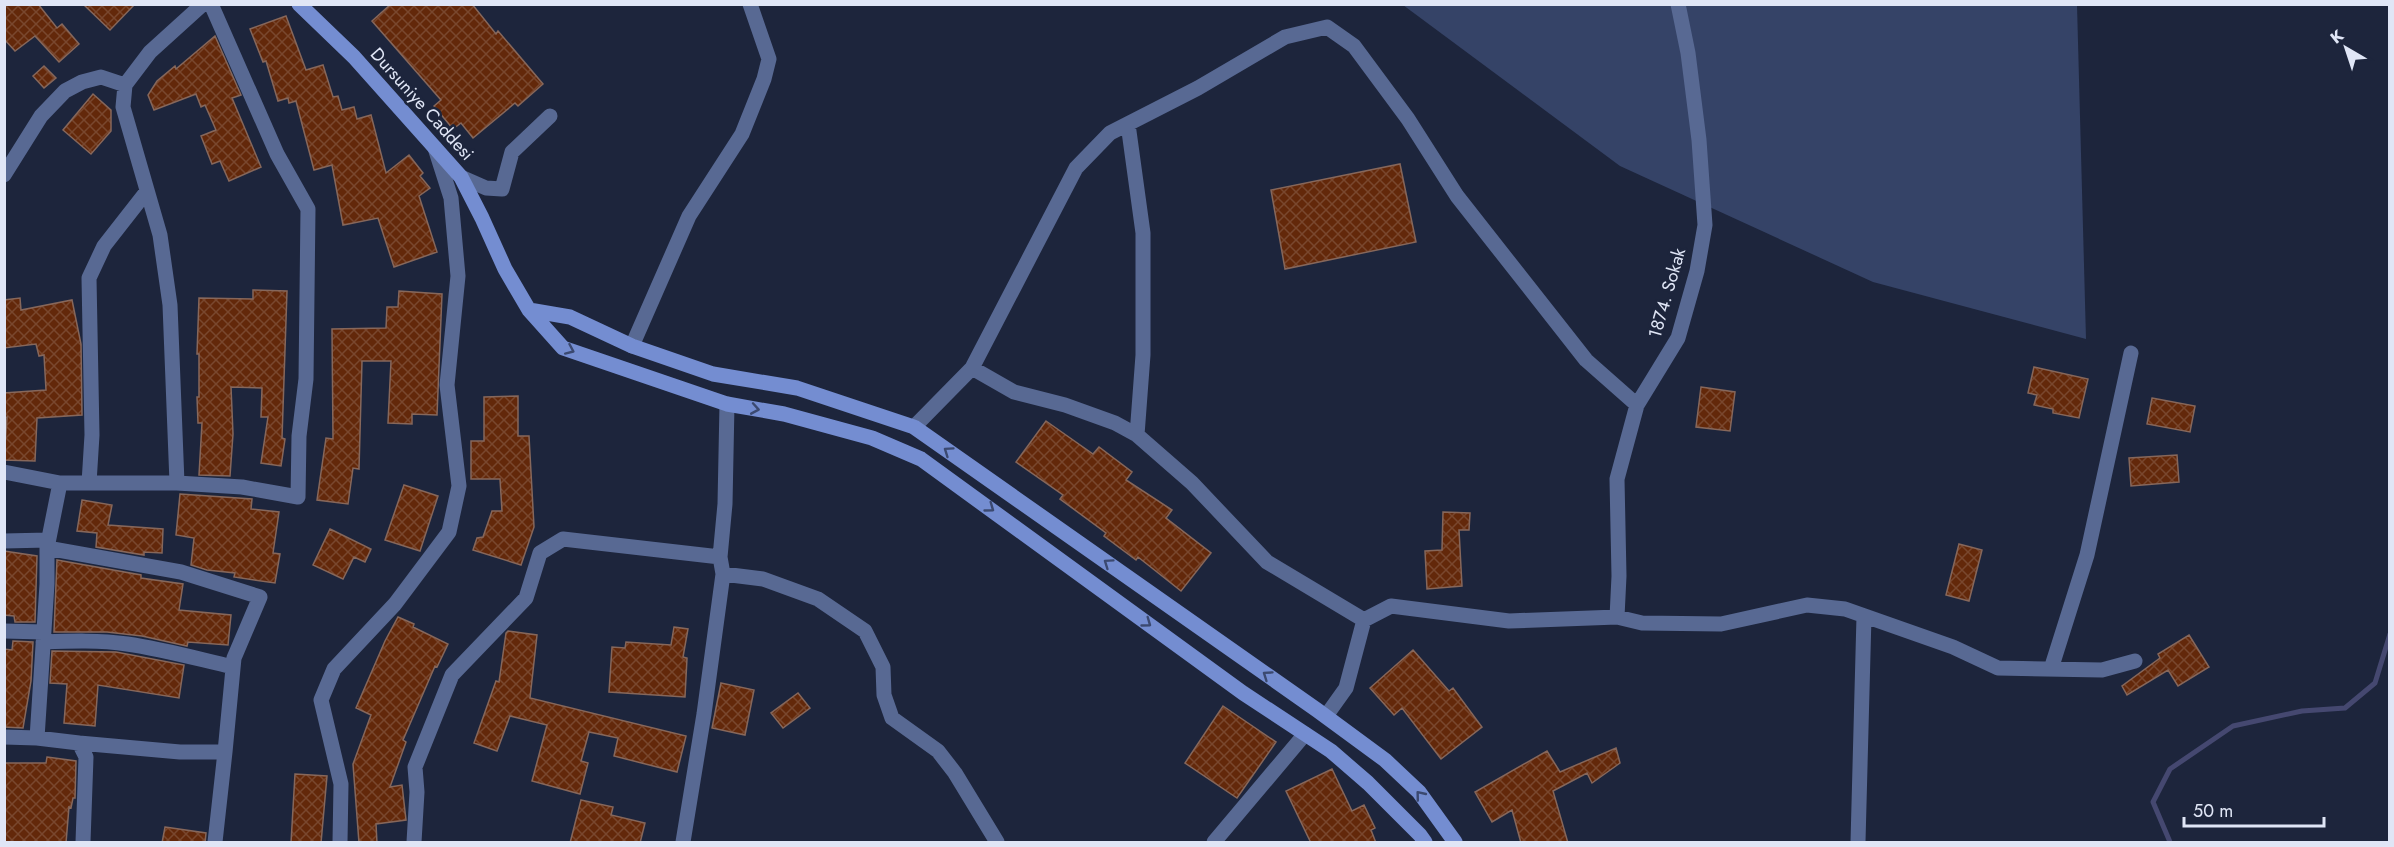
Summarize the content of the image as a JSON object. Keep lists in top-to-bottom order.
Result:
{
  "streets": {
    "street": ["Dursuniye Caddesi", "1874. Sokak"]
  },
  "scale_bar": "50 m",
  "north": "top left"
}
